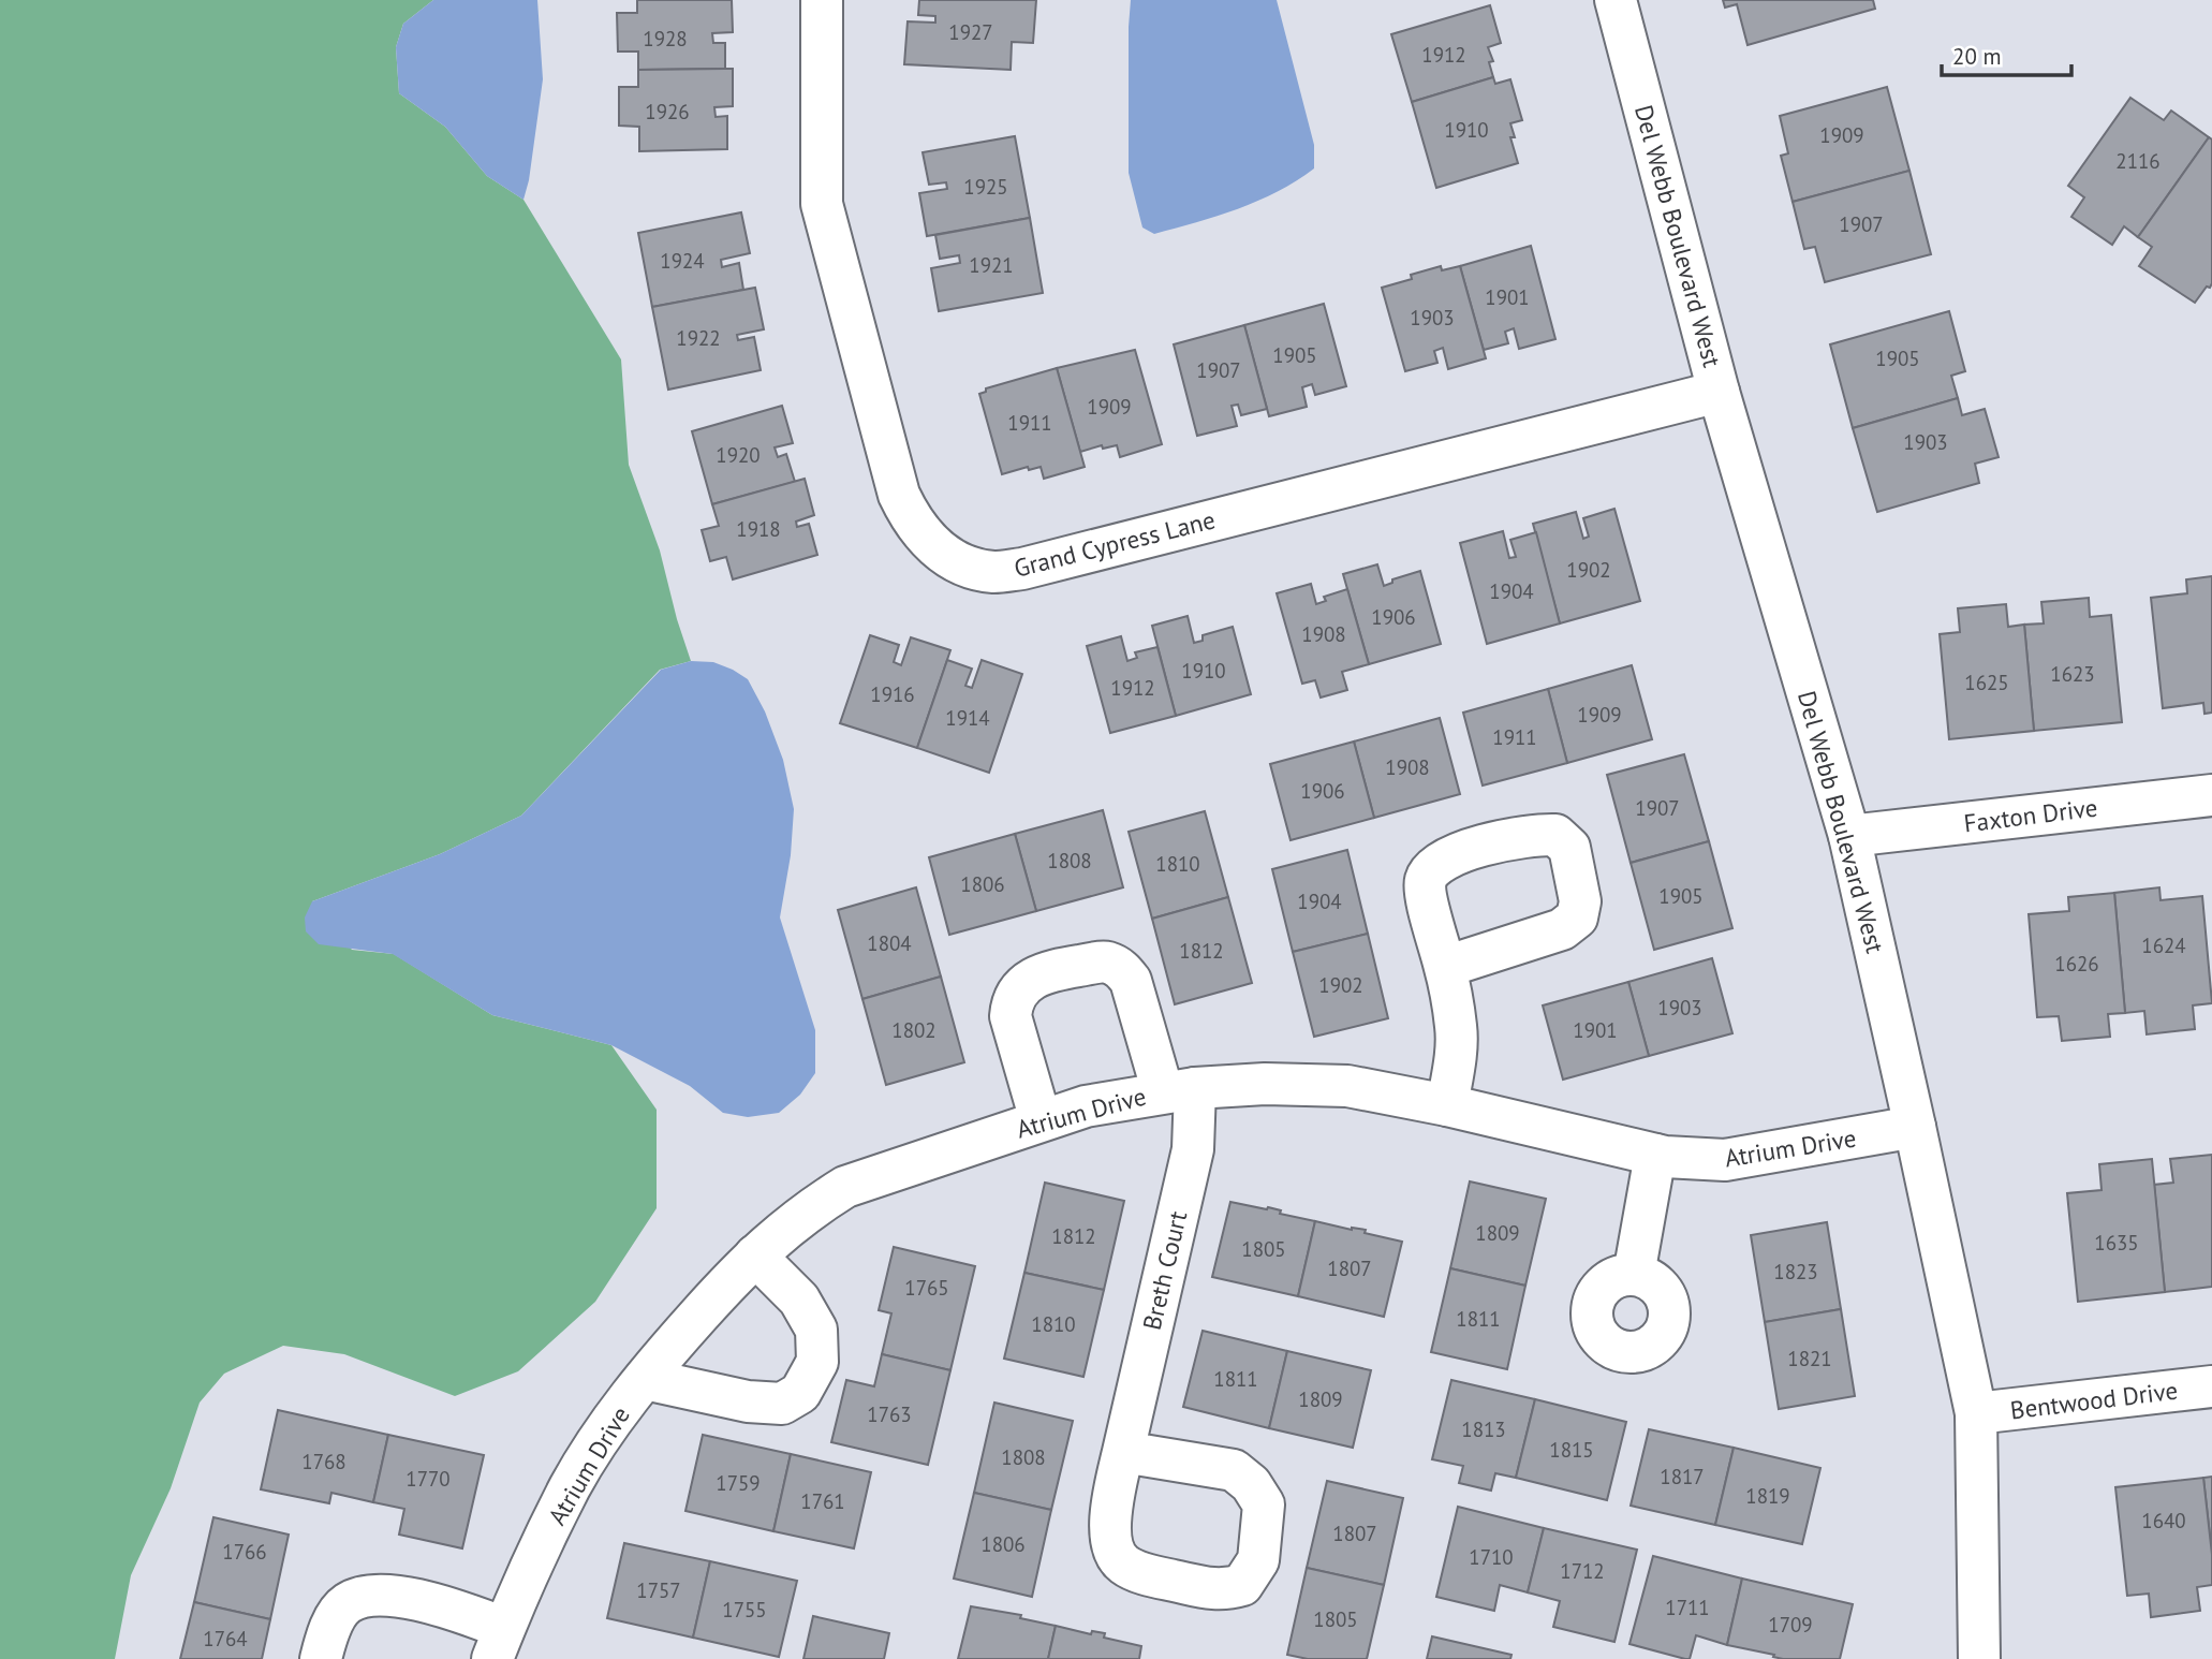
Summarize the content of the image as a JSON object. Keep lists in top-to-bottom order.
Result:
{
  "streets": {
    "street": [
      "Del Webb Boulevard West",
      "Grand Cypress Lane",
      "Faxton Drive",
      "Atrium Drive",
      "Breth Court",
      "Bentwood Drive"
    ]
  },
  "crossings": [
    ["Del Webb Boulevard West", "Grand Cypress Lane"],
    ["Del Webb Boulevard West", "Faxton Drive"],
    ["Del Webb Boulevard West", "Atrium Drive"],
    ["Del Webb Boulevard West", "Bentwood Drive"],
    ["Atrium Drive", "Breth Court"]
  ],
  "house_numbers": [
    "1927",
    "1928",
    "1912",
    "1926",
    "1910",
    "1909",
    "2116",
    "1925",
    "1907",
    "1924",
    "1921",
    "1901",
    "1903",
    "1922",
    "1905",
    "1905",
    "1907",
    "1909",
    "1911",
    "1903",
    "1920",
    "1918",
    "1902",
    "1904",
    "1906",
    "1908",
    "1910",
    "1623",
    "1625",
    "1912",
    "1916",
    "1909",
    "1914",
    "1911",
    "1908",
    "1906",
    "1907",
    "1808",
    "1810",
    "1806",
    "1905",
    "1904",
    "1804",
    "1624",
    "1812",
    "1626",
    "1902",
    "1903",
    "1802",
    "1901",
    "1809",
    "1812",
    "1635",
    "1805",
    "1807",
    "1823",
    "1765",
    "1811",
    "1810",
    "1821",
    "1811",
    "1809",
    "1763",
    "1813",
    "1815",
    "1808",
    "1768",
    "1817",
    "1770",
    "1759",
    "1819",
    "1761",
    "1640",
    "1807",
    "1806",
    "1766",
    "1710",
    "1712",
    "1757",
    "1711",
    "1755",
    "1805",
    "1709",
    "1764"
  ],
  "scale_bar": "20 m"
}
